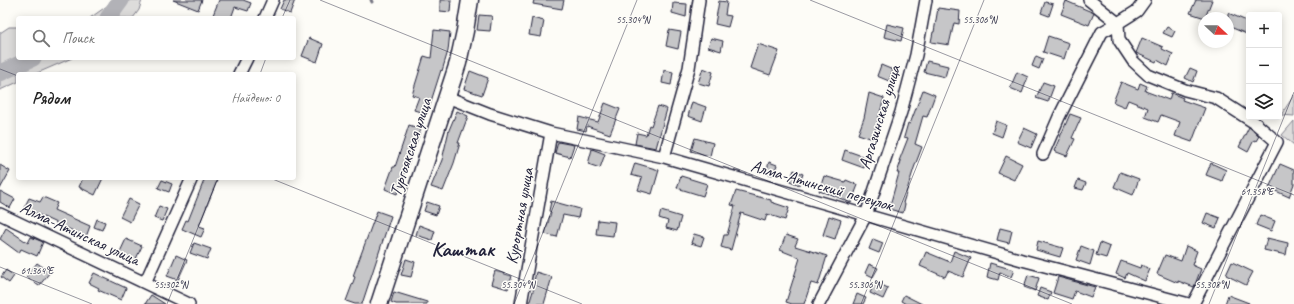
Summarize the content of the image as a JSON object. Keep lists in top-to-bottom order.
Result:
{
  "streets": {
    "main road": ["Тургоякская улица"],
    "street": [
      "Аргазинская улица",
      "Алма-Атинский переулок",
      "Курортная улица",
      "Алма-Атинская улица"
    ]
  },
  "crossings": [
    ["Аргазинская улица", "Алма-Атинский переулок"],
    ["Тургоякская улица", "Алма-Атинский переулок"],
    ["Алма-Атинский переулок", "Курортная улица"]
  ],
  "districts": ["Каштак"],
  "north": "right",
  "page": {
    "map_buttons": ["+", "−"],
    "search": "Поиск",
    "heading": ["Рядом", "Найдено: 0"]
  },
  "coordinates": [
    "55.304°N",
    "55.306°N",
    "61.358°E",
    "61.364°E",
    "55.302°N",
    "55.308°N"
  ]
}
